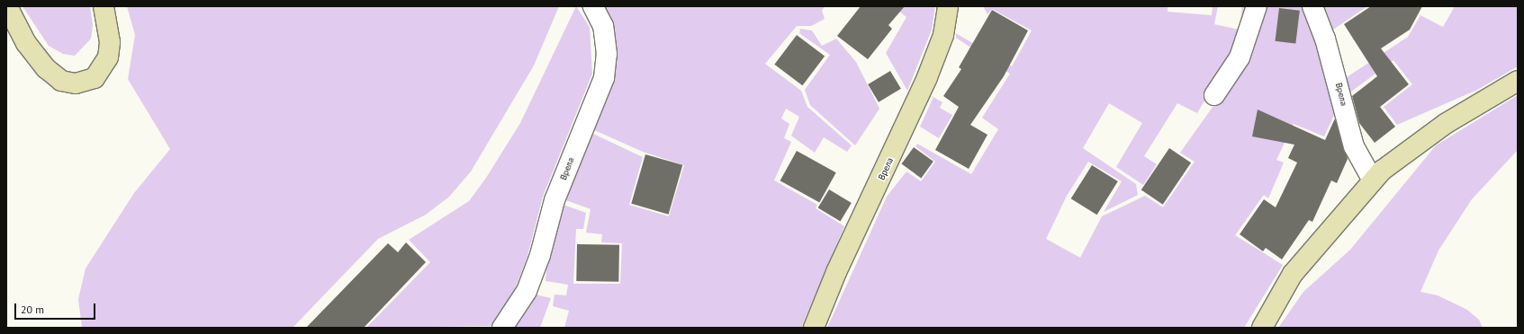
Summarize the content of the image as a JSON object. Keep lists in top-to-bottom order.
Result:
{
  "streets": {
    "street": ["Врела"]
  },
  "scale_bar": "20 m"
}
